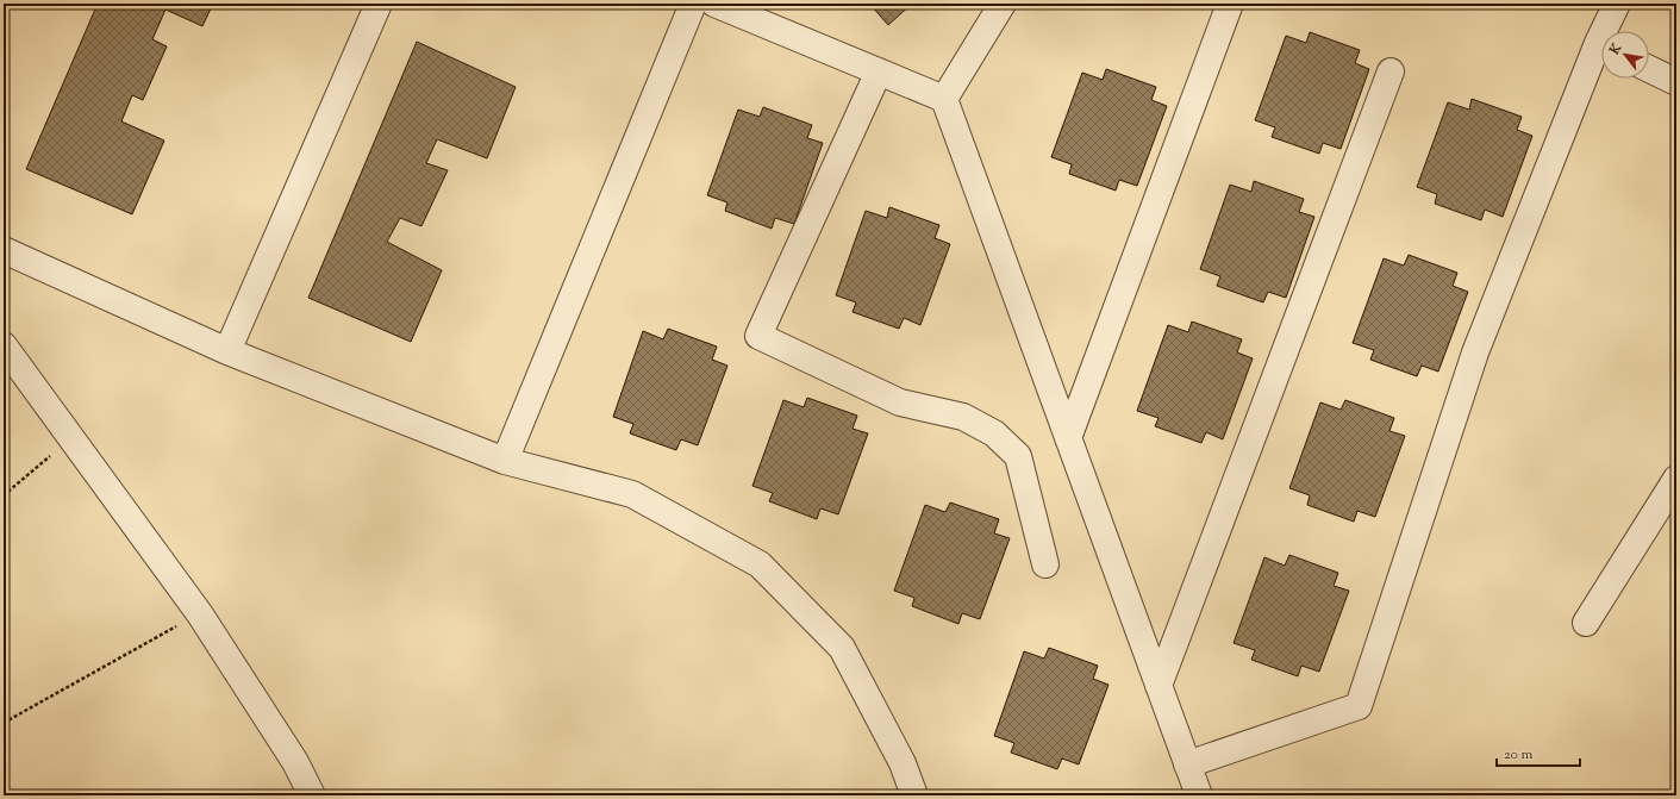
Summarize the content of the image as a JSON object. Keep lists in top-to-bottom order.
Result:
{
  "scale_bar": "20 m",
  "north": "top left"
}
